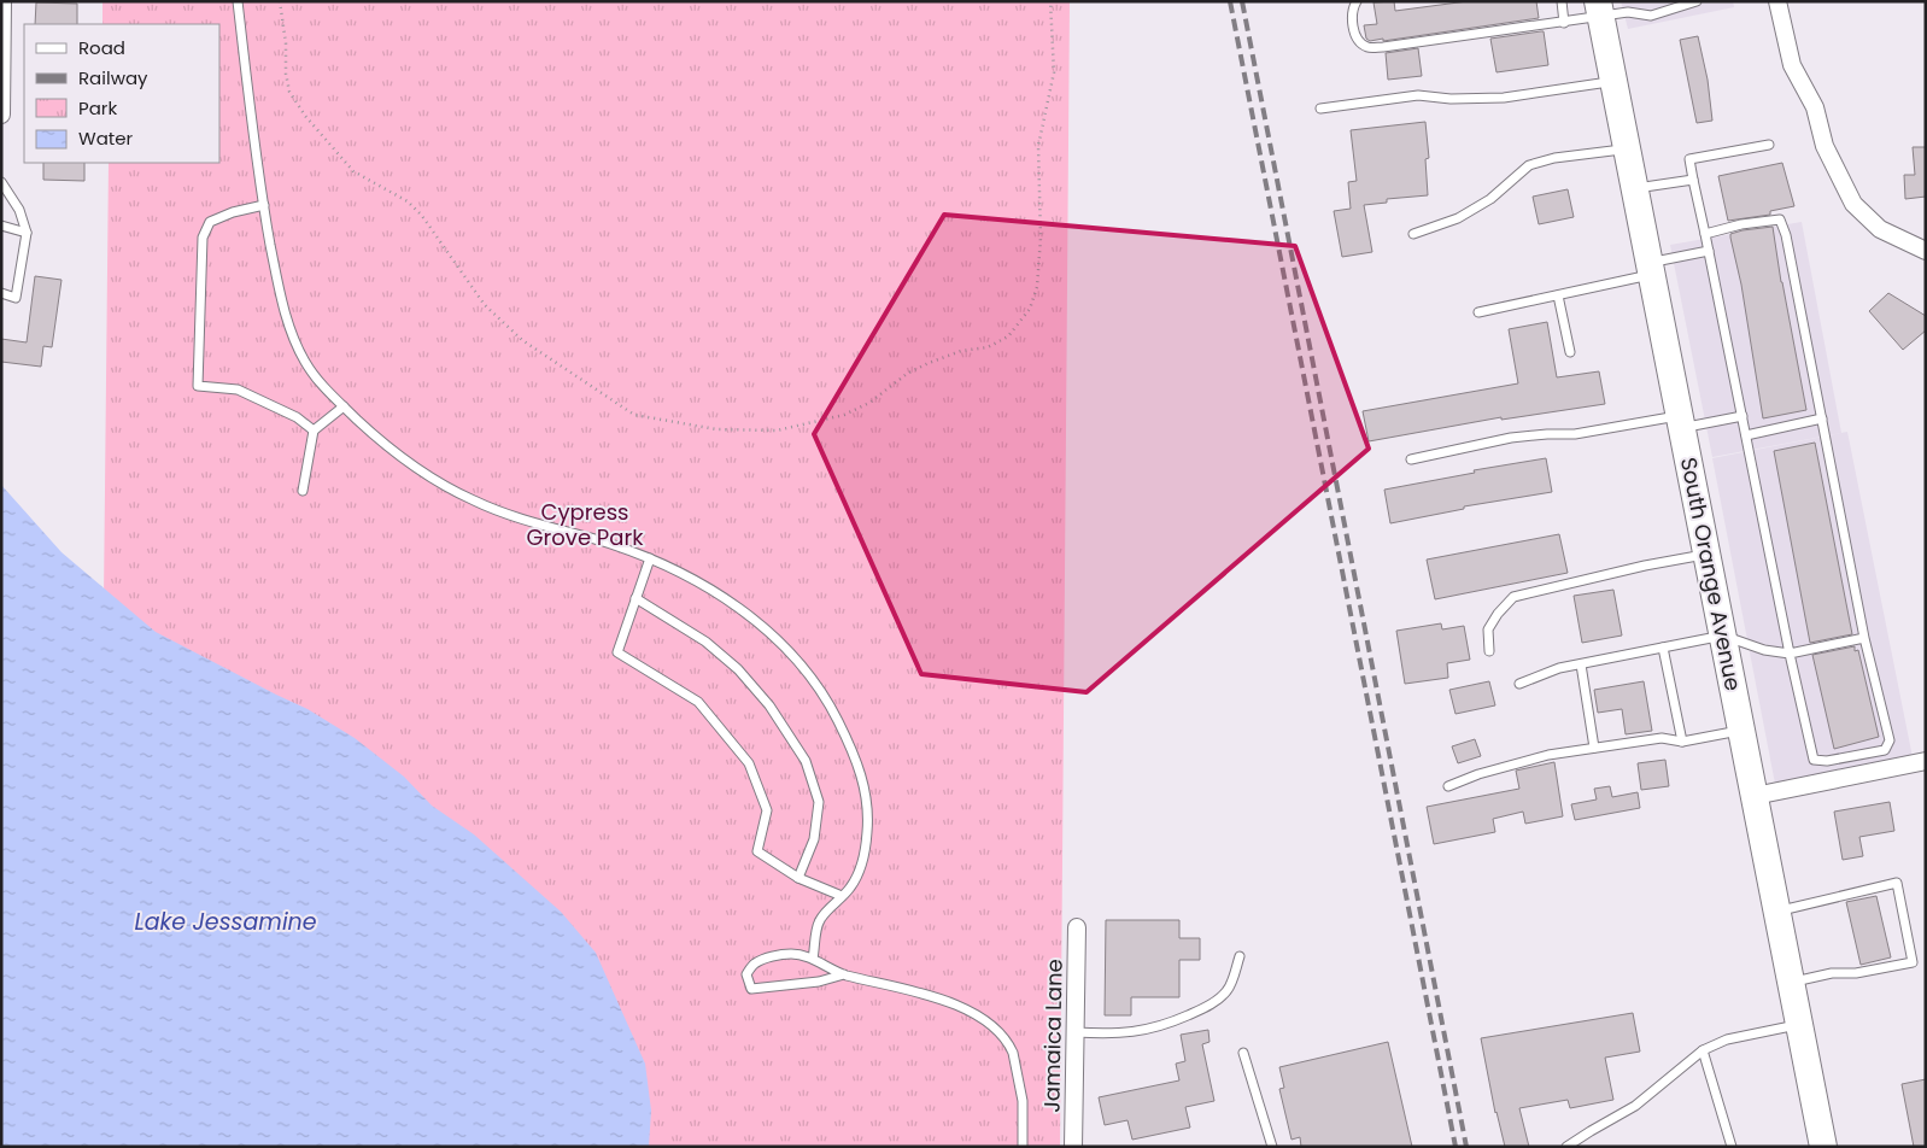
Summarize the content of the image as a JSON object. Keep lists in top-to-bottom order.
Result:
{
  "streets": {
    "main road": ["South Orange Avenue"],
    "street": ["Jamaica Lane"]
  },
  "water": ["Lake Jessamine"],
  "parks": ["Cypress Grove Park"],
  "legend": [
    "Road",
    "Railway",
    "Park",
    "Water"
  ]
}
